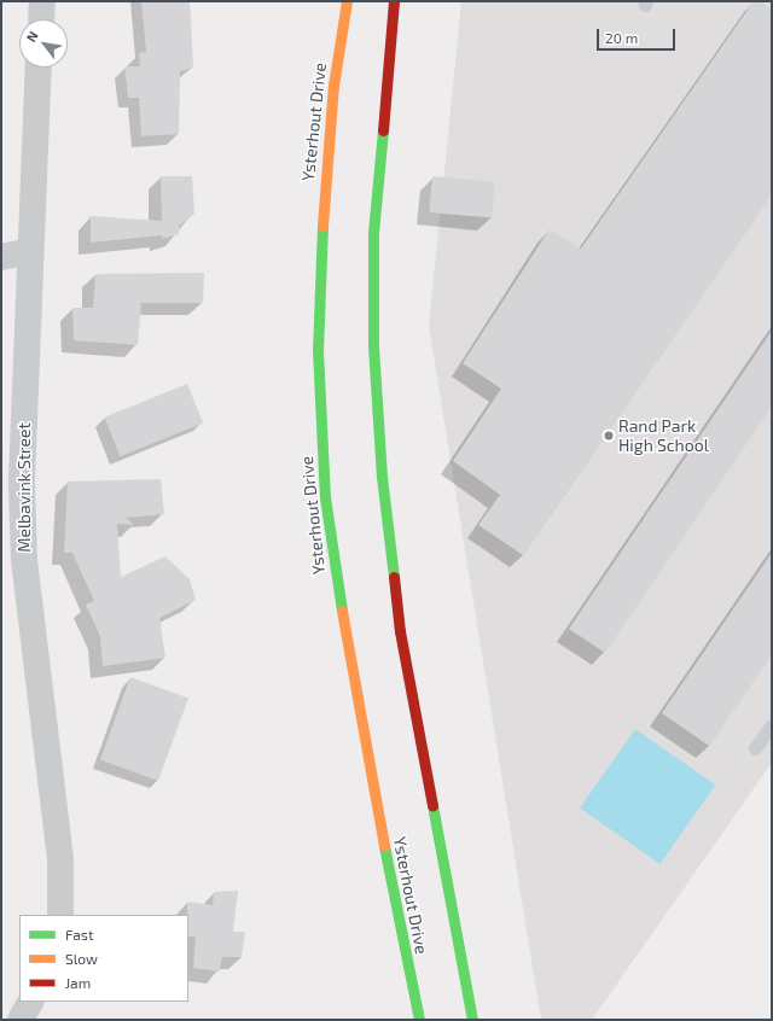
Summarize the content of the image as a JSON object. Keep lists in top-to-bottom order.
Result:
{
  "streets": {
    "main road": ["Ysterhout Drive"],
    "street": ["Melbavink Street"]
  },
  "places": ["Rand Park High School"],
  "legend": ["Fast", "Slow", "Jam"],
  "scale_bar": "20 m",
  "north": "top left"
}
